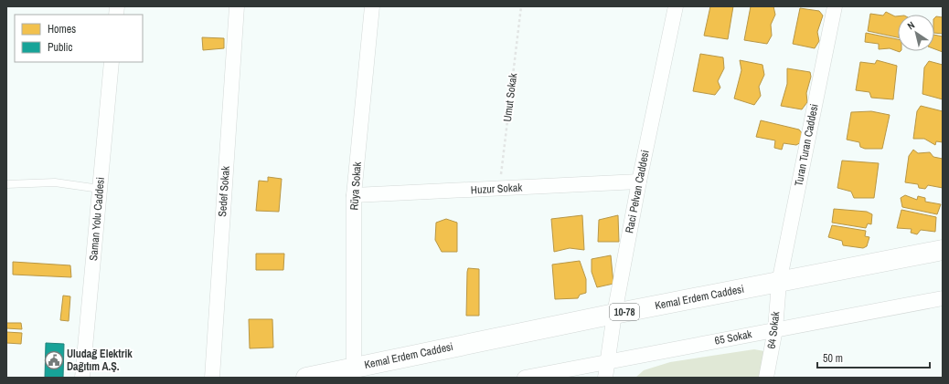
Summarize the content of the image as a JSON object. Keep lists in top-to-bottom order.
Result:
{
  "streets": {
    "main road": ["Kemal Erdem Caddesi", "10-78"],
    "street": [
      "Turan Turan Caddesi",
      "Rüya Sokak",
      "Huzur Sokak",
      "Sedef Sokak",
      "Raci Pelvan Caddesi",
      "Saman Yolu Caddesi",
      "64 Sokak",
      "65 Sokak"
    ],
    "path": ["Umut Sokak"]
  },
  "crossings": [
    ["Umut Sokak", "Huzur Sokak"],
    ["Turan Turan Caddesi", "Kemal Erdem Caddesi"],
    ["Turan Turan Caddesi", "64 Sokak"],
    ["Rüya Sokak", "Huzur Sokak"],
    ["Rüya Sokak", "Kemal Erdem Caddesi"],
    ["Huzur Sokak", "Raci Pelvan Caddesi"],
    ["Raci Pelvan Caddesi", "Kemal Erdem Caddesi"],
    ["Raci Pelvan Caddesi", "65 Sokak"],
    ["Kemal Erdem Caddesi", "64 Sokak"],
    ["64 Sokak", "65 Sokak"]
  ],
  "places": {
    "public building": ["Uludağ Elektrik Dağıtım A.Ş."]
  },
  "legend": ["Homes", "Public"],
  "scale_bar": "50 m",
  "north": "top left"
}
